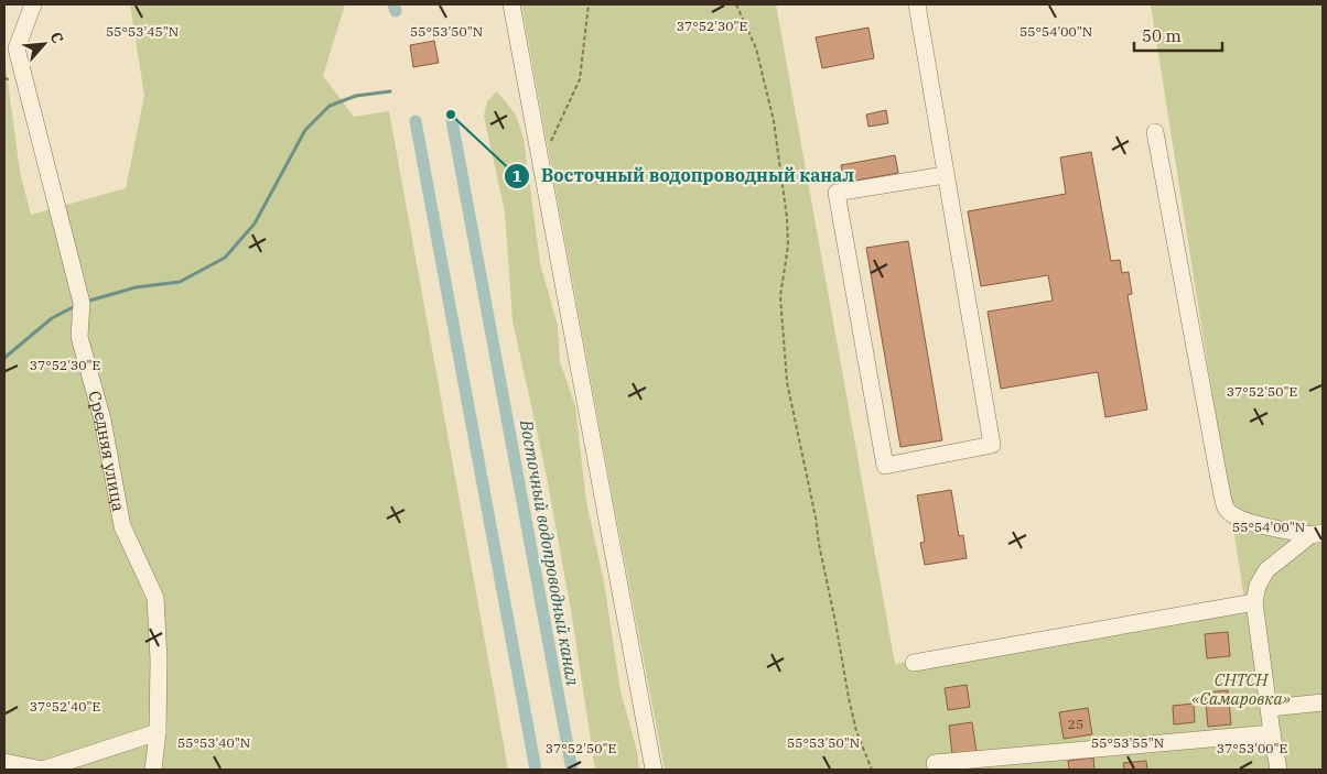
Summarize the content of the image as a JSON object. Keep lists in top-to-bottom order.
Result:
{
  "streets": {
    "street": ["Средняя улица"]
  },
  "water": ["Восточный водопроводный канал"],
  "parks": ["СНТСН «Самаровка»"],
  "places": ["Восточный водопроводный канал"],
  "house_numbers": ["25"],
  "scale_bar": "50 m",
  "north": "top right",
  "coordinates": [
    "37°52'30\"E",
    "55°53'45\"N",
    "55°53'50\"N",
    "55°54'00\"N",
    "37°52'50\"E",
    "37°52'40\"E",
    "55°53'40\"N",
    "55°53'55\"N",
    "37°53'00\"E"
  ]
}
